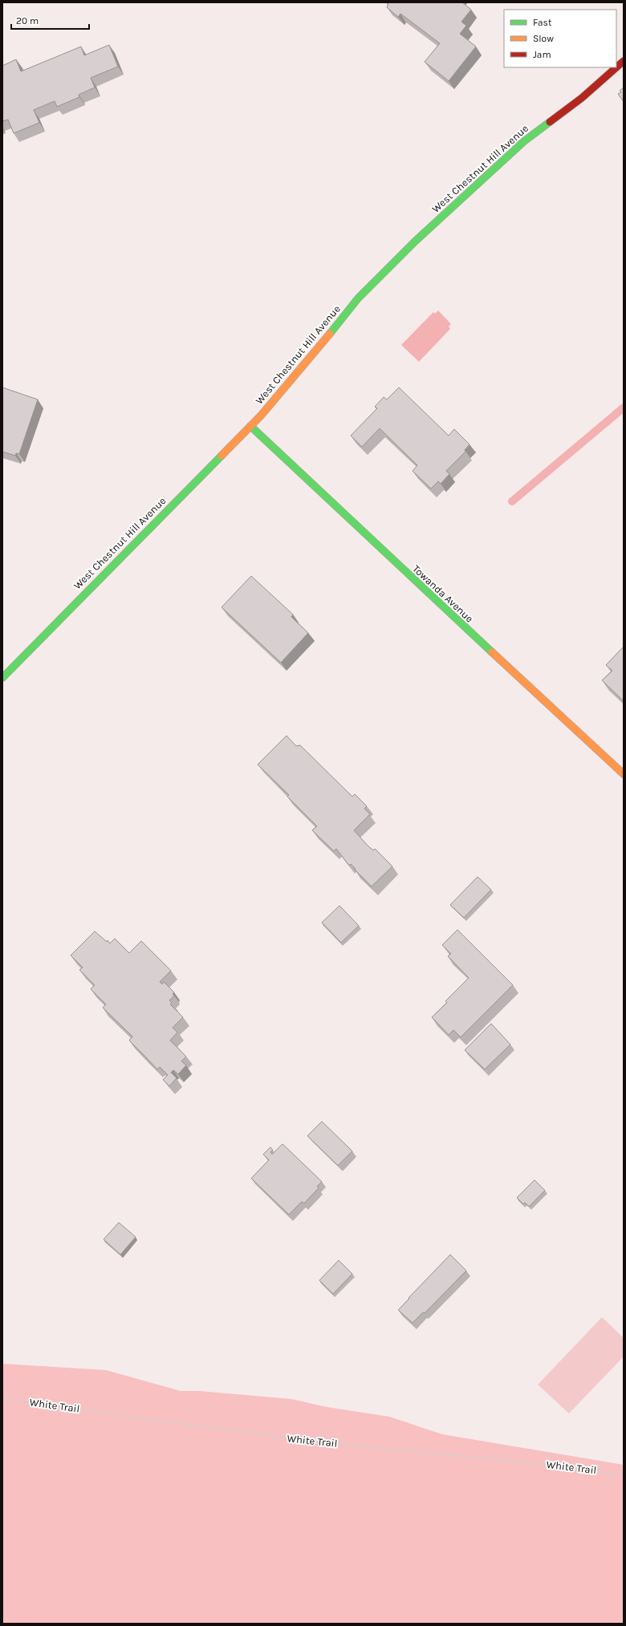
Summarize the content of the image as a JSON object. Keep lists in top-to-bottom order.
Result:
{
  "streets": {
    "street": ["West Chestnut Hill Avenue", "Towanda Avenue"],
    "path": ["White Trail"]
  },
  "crossings": [
    ["West Chestnut Hill Avenue", "Towanda Avenue"]
  ],
  "legend": ["Fast", "Slow", "Jam"],
  "scale_bar": "20 m"
}
